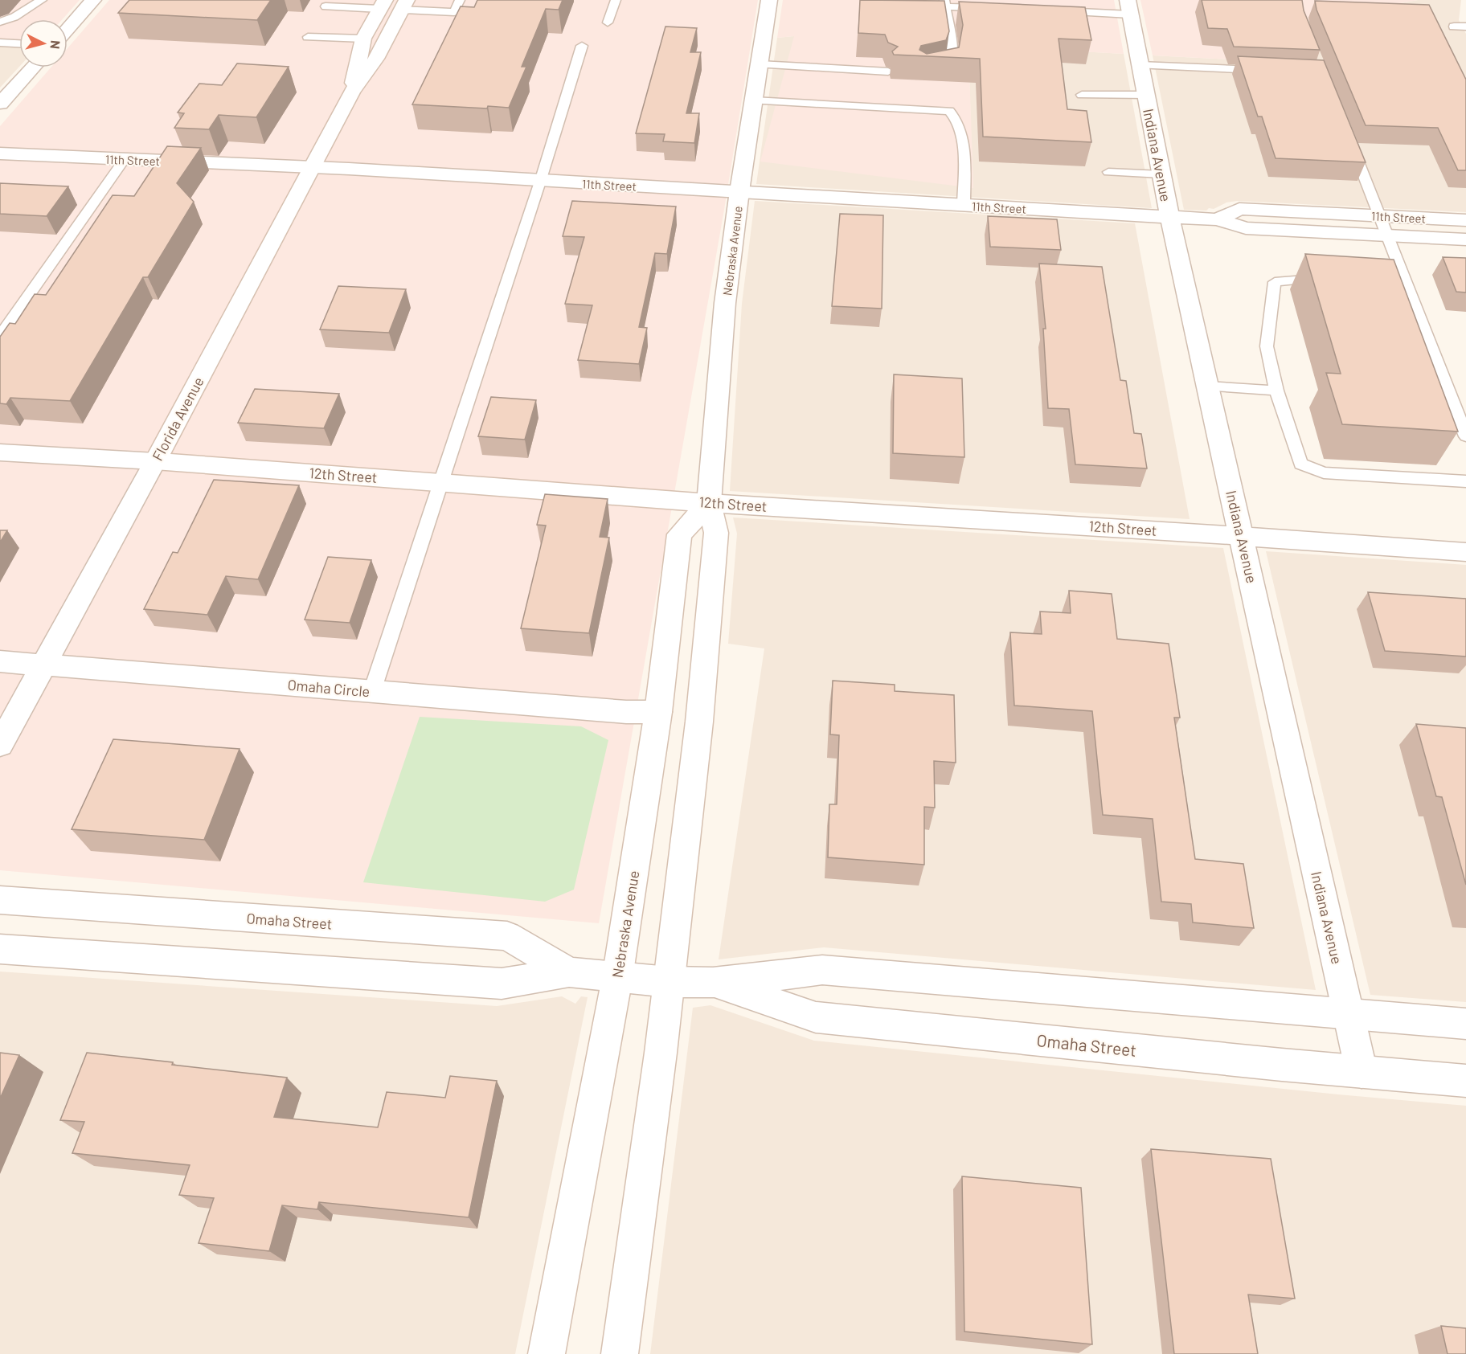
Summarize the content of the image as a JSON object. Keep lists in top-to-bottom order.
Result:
{
  "streets": {
    "street": [
      "Indiana Avenue",
      "11th Street",
      "Nebraska Avenue",
      "Florida Avenue",
      "12th Street",
      "Omaha Circle",
      "Omaha Street"
    ]
  },
  "crossings": [
    ["Indiana Avenue", "11th Street"],
    ["Indiana Avenue", "12th Street"],
    ["Indiana Avenue", "Omaha Street"],
    ["11th Street", "Nebraska Avenue"],
    ["11th Street", "Florida Avenue"],
    ["Nebraska Avenue", "12th Street"],
    ["Nebraska Avenue", "Omaha Circle"],
    ["Nebraska Avenue", "Omaha Street"],
    ["Florida Avenue", "12th Street"],
    ["Florida Avenue", "Omaha Circle"]
  ],
  "north": "right"
}
